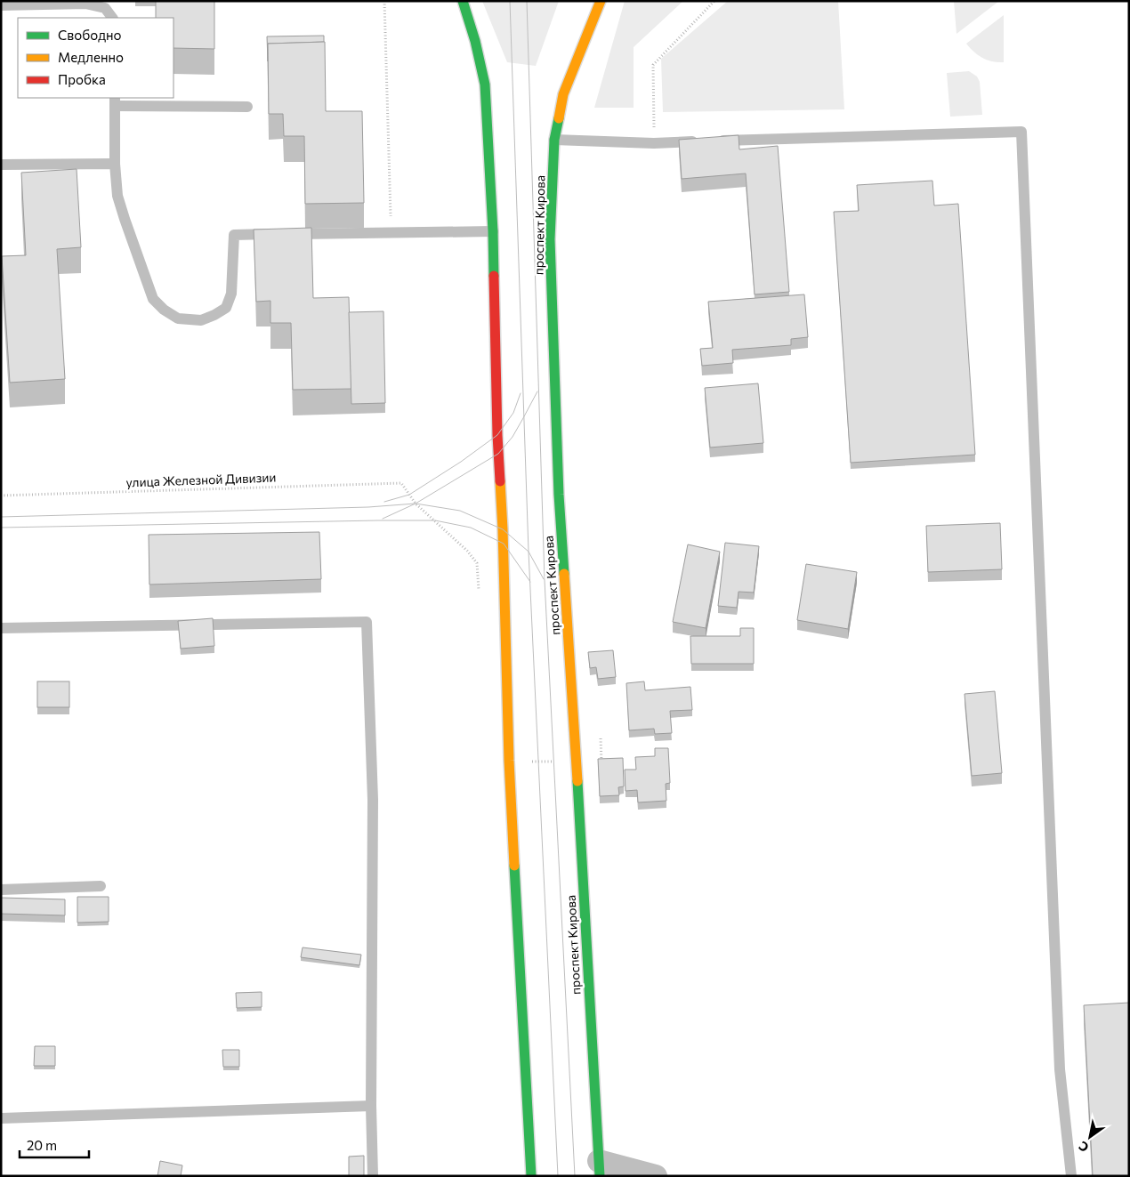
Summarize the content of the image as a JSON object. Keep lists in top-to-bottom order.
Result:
{
  "streets": {
    "main road": ["проспект Кирова"],
    "path": ["улица Железной Дивизии"]
  },
  "legend": ["Свободно", "Медленно", "Пробка"],
  "scale_bar": "20 m",
  "north": "bottom left"
}
